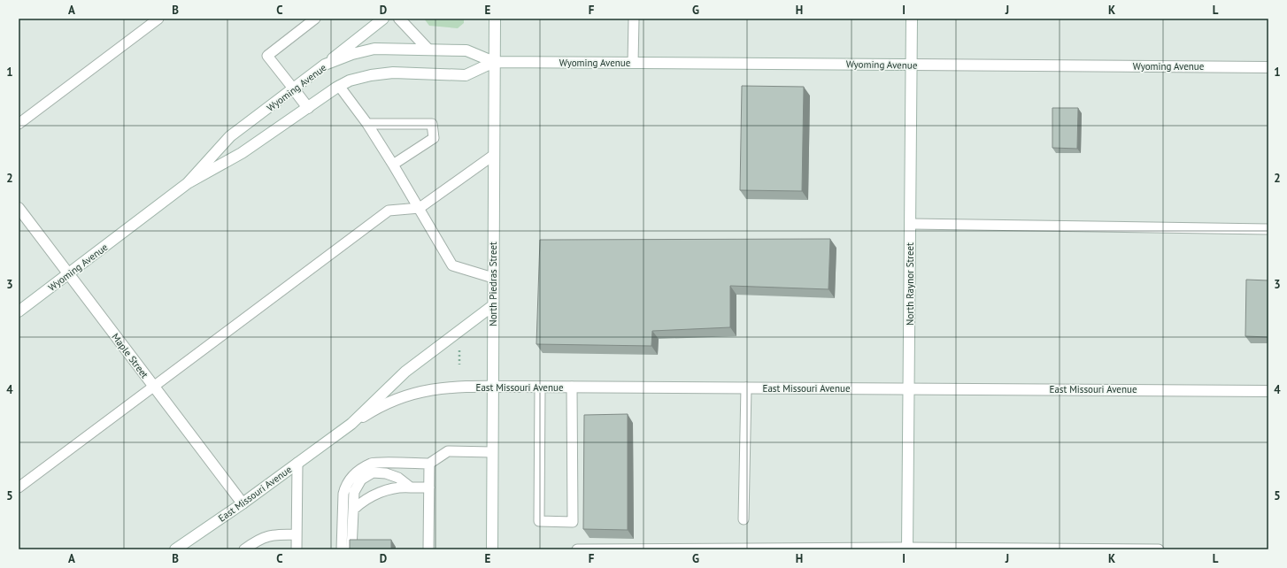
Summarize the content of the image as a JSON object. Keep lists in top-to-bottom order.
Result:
{
  "streets": {
    "street": [
      "Wyoming Avenue",
      "North Piedras Street",
      "North Raynor Street",
      "Maple Street",
      "East Missouri Avenue"
    ]
  },
  "crossings": [
    ["Wyoming Avenue", "North Piedras Street"],
    ["Wyoming Avenue", "North Raynor Street"],
    ["Wyoming Avenue", "Maple Street"],
    ["North Piedras Street", "East Missouri Avenue"],
    ["North Raynor Street", "East Missouri Avenue"],
    ["Maple Street", "East Missouri Avenue"]
  ],
  "grid": {
    "columns": [
      "A",
      "B",
      "C",
      "D",
      "E",
      "F",
      "G",
      "H",
      "I",
      "J",
      "K",
      "L"
    ],
    "rows": [
      "1",
      "2",
      "3",
      "4",
      "5"
    ]
  }
}
